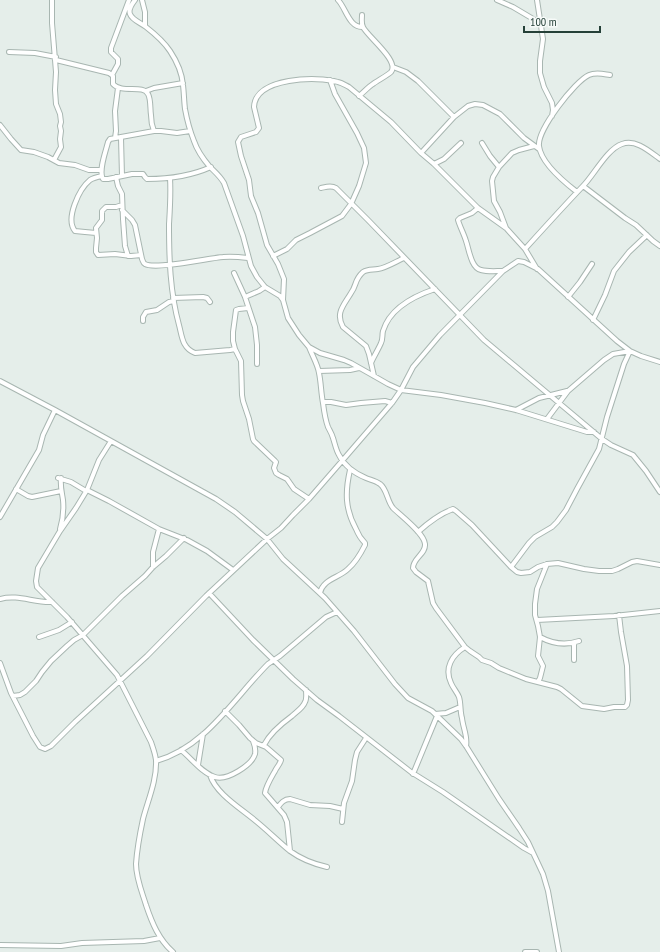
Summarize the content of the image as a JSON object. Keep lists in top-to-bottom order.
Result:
{
  "scale_bar": "100 m"
}
